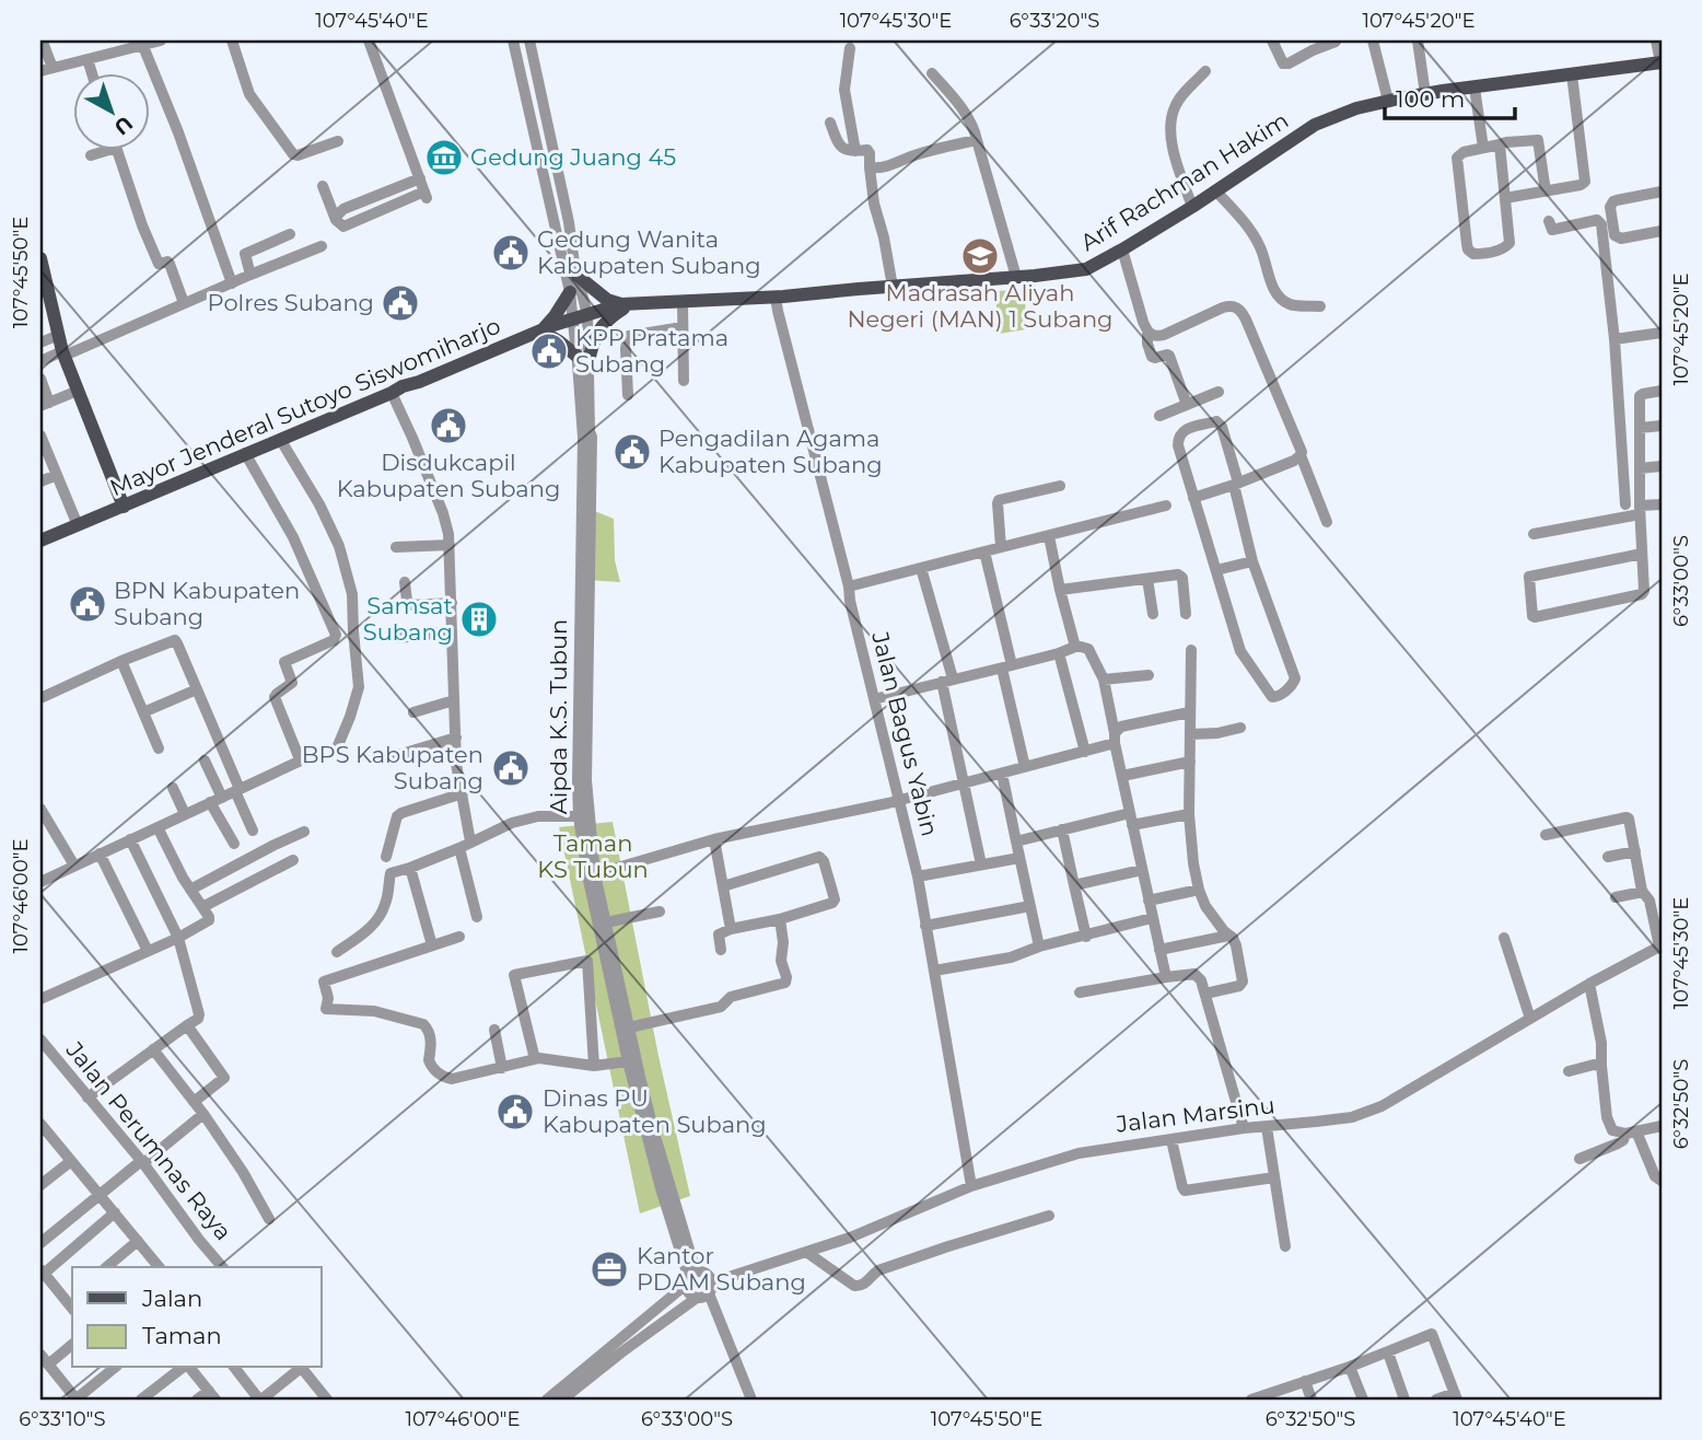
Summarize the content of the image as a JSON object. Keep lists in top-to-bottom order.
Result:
{
  "streets": {
    "main road": ["Arif Rachman Hakim", "Mayor Jenderal Sutoyo Siswomiharjo"],
    "street": [
      "Aipda K.S. Tubun",
      "Jalan Bagus Yabin",
      "Jalan Marsinu",
      "Jalan Perumnas Raya"
    ]
  },
  "crossings": [
    ["Arif Rachman Hakim", "Mayor Jenderal Sutoyo Siswomiharjo"],
    ["Arif Rachman Hakim", "Aipda K.S. Tubun"],
    ["Arif Rachman Hakim", "Jalan Bagus Yabin"],
    ["Mayor Jenderal Sutoyo Siswomiharjo", "Aipda K.S. Tubun"],
    ["Jalan Bagus Yabin", "Jalan Marsinu"]
  ],
  "parks": ["Taman KS Tubun"],
  "places": {
    "museum": ["Gedung Juang 45"],
    "public building": [
      "Gedung Wanita Kabupaten Subang",
      "Polres Subang",
      "KPP Pratama Subang",
      "Disdukcapil Kabupaten Subang",
      "Pengadilan Agama Kabupaten Subang",
      "BPN Kabupaten Subang",
      "BPS Kabupaten Subang",
      "Dinas PU Kabupaten Subang"
    ],
    "school or university": ["Madrasah Aliyah Negeri (MAN) 1 Subang"],
    "building": ["Samsat Subang"],
    "office": ["Kantor PDAM Subang"]
  },
  "legend": ["Jalan", "Taman"],
  "scale_bar": "100 m",
  "north": "bottom right",
  "coordinates": [
    "107°45'40\"E",
    "107°45'30\"E",
    "6°33'20\"S",
    "107°45'20\"E",
    "107°45'50\"E",
    "6°33'00\"S",
    "107°46'00\"E",
    "6°32'50\"S",
    "6°33'10\"S"
  ]
}
